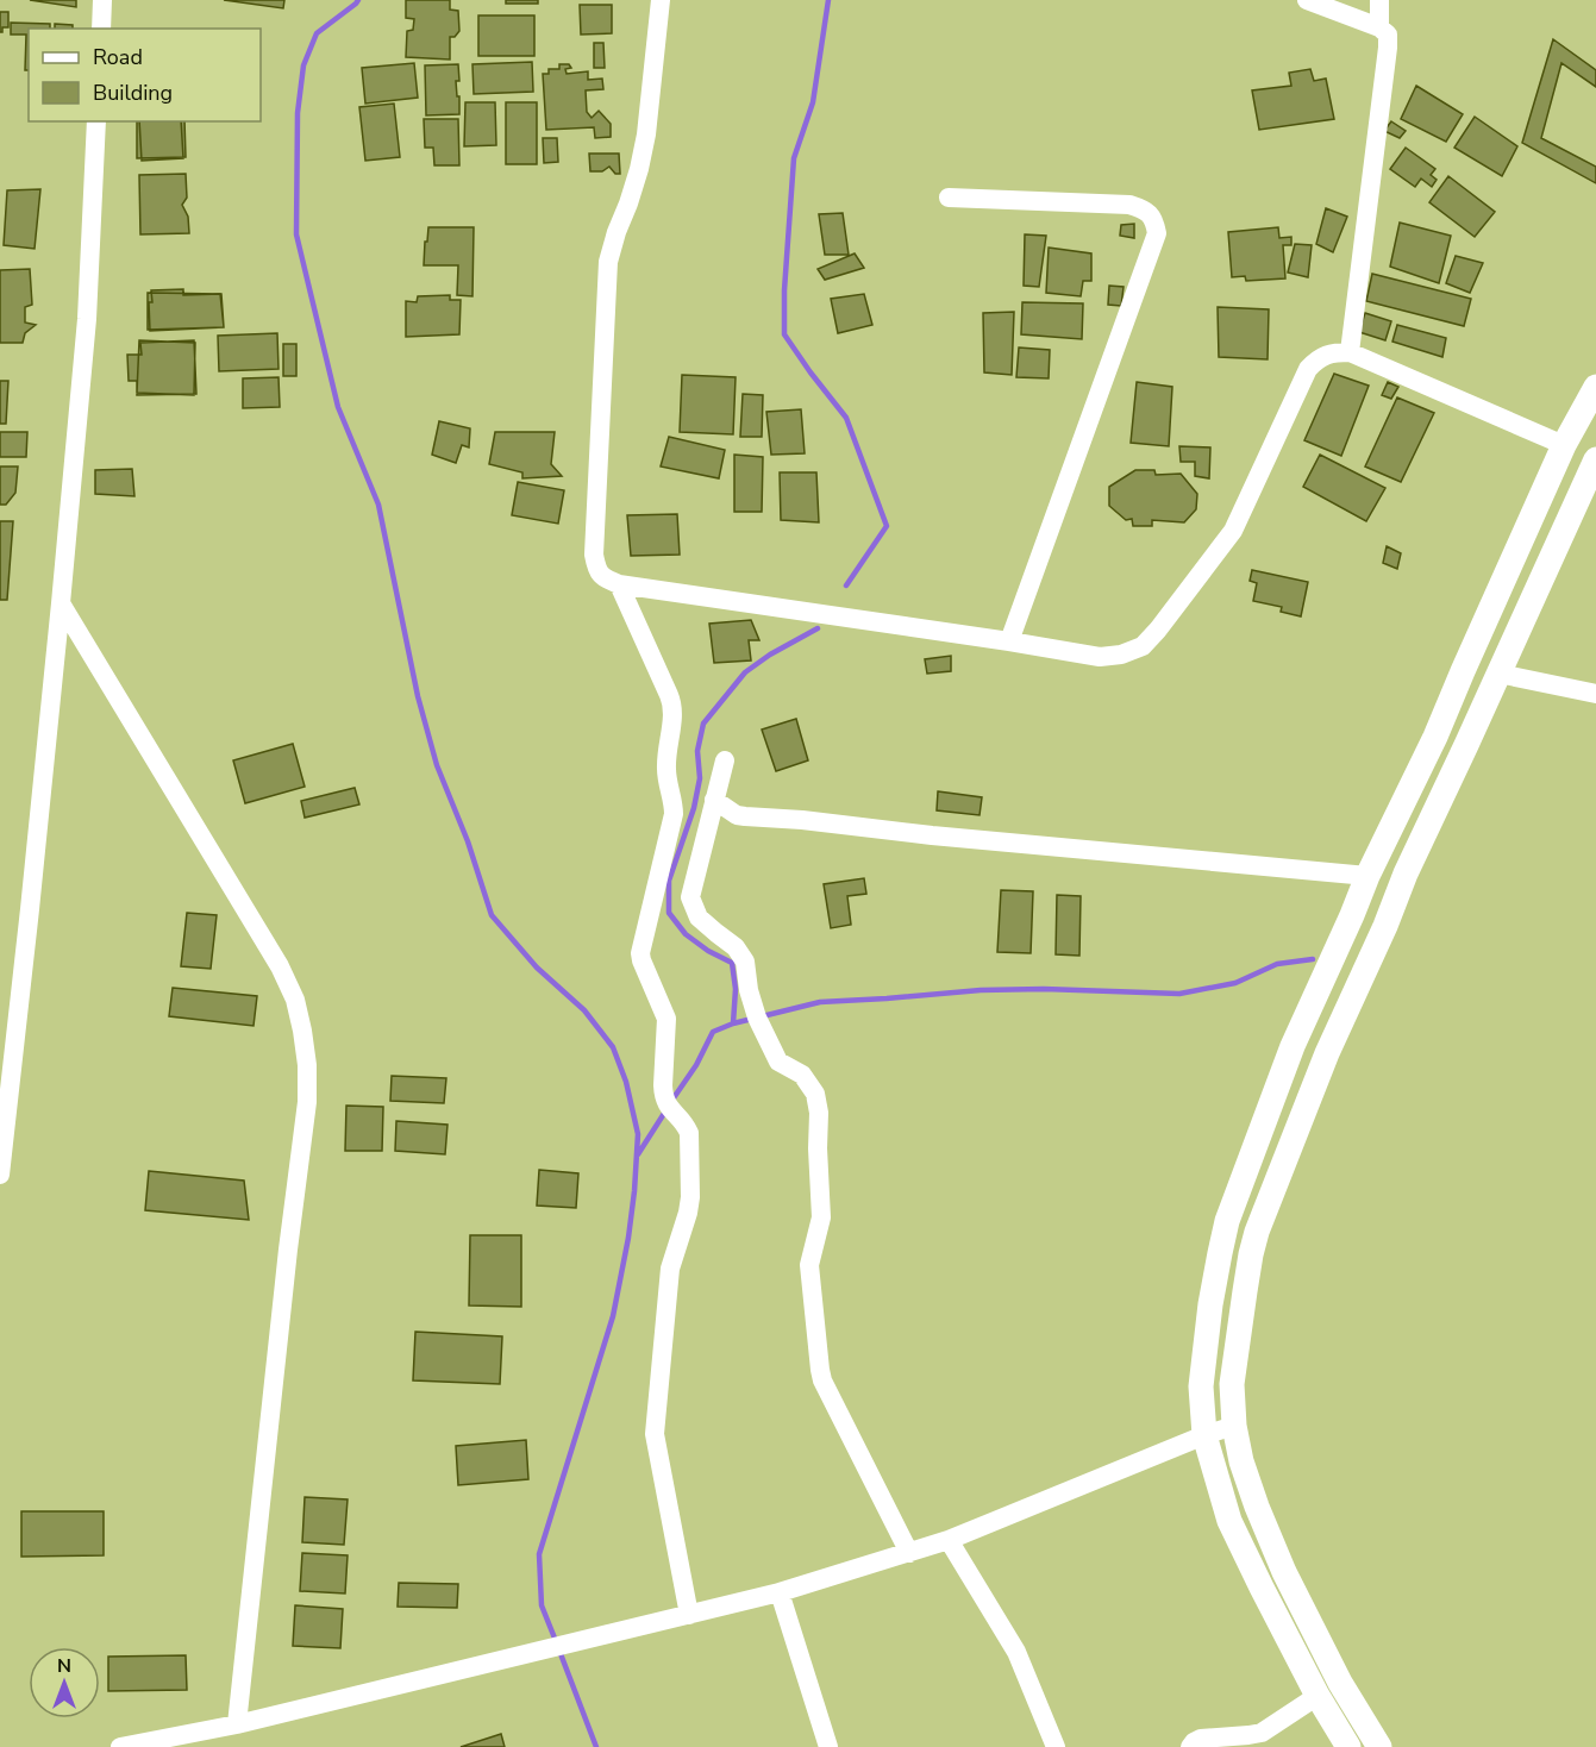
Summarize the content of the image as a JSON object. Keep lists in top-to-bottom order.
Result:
{
  "legend": ["Road", "Building"],
  "north": "top"
}
